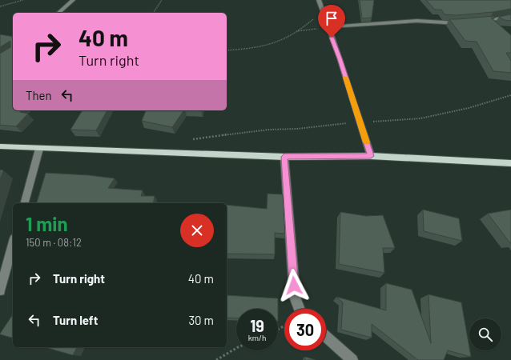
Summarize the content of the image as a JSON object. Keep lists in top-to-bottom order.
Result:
{
  "page": {
    "turn": ["40 m", "Turn right"],
    "then": "Then",
    "heading": ["1 min", "150 m · 08:12"],
    "list": [
      {
        "name": "Turn right",
        "value": "40 m"
      },
      {
        "name": "Turn left",
        "value": "30 m"
      }
    ],
    "speed": "19 km/h",
    "limit": "30"
  }
}
